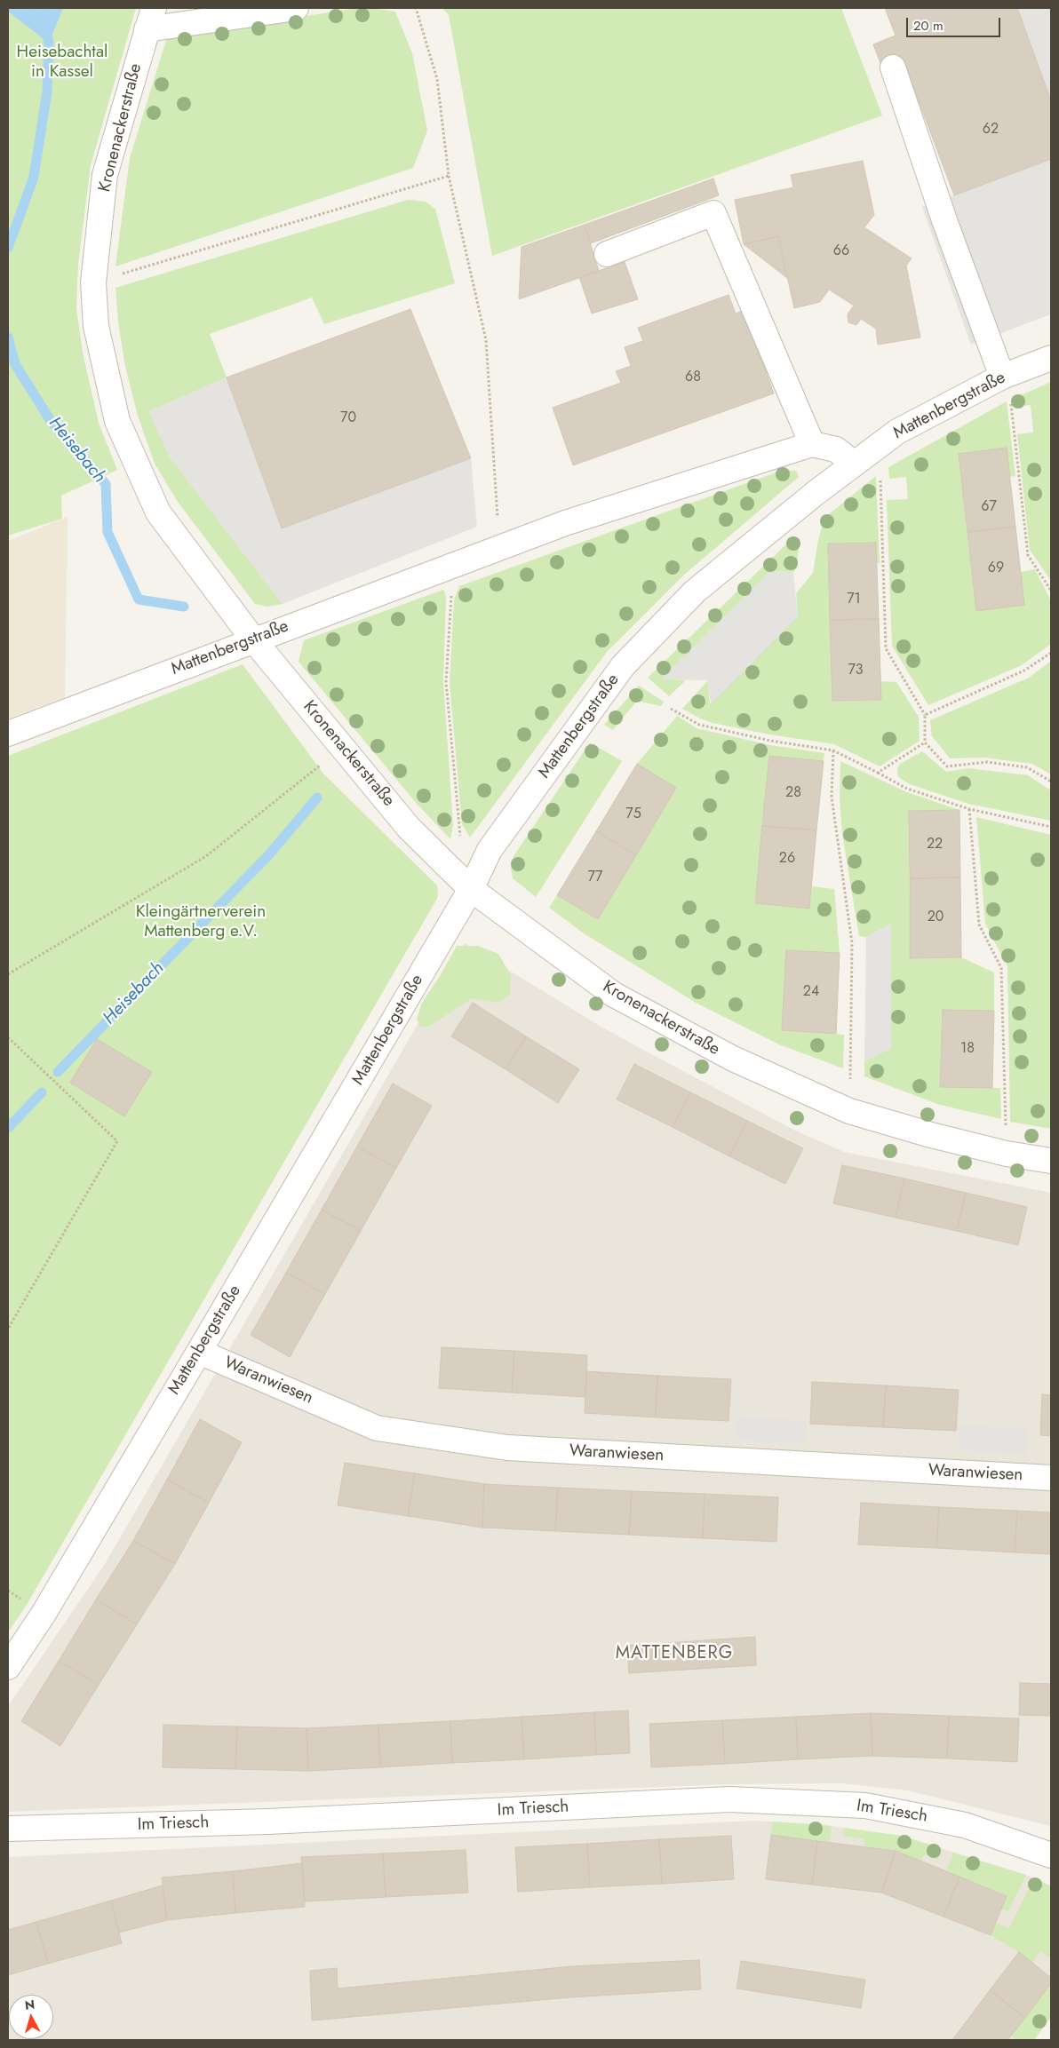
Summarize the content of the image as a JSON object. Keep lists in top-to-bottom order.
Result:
{
  "streets": {
    "street": [
      "Kronenackerstraße",
      "Mattenbergstraße",
      "Waranwiesen",
      "Im Triesch"
    ]
  },
  "crossings": [
    ["Kronenackerstraße", "Mattenbergstraße"],
    ["Mattenbergstraße", "Waranwiesen"]
  ],
  "districts": ["MATTENBERG"],
  "water": ["Heisebach"],
  "parks": ["Heisebachtal in Kassel", "Kleingärtnerverein Mattenberg e.V."],
  "house_numbers": [
    "62",
    "66",
    "68",
    "70",
    "67",
    "69",
    "71",
    "73",
    "28",
    "75",
    "22",
    "26",
    "77",
    "20",
    "24",
    "18"
  ],
  "scale_bar": "20 m",
  "north": "top"
}
